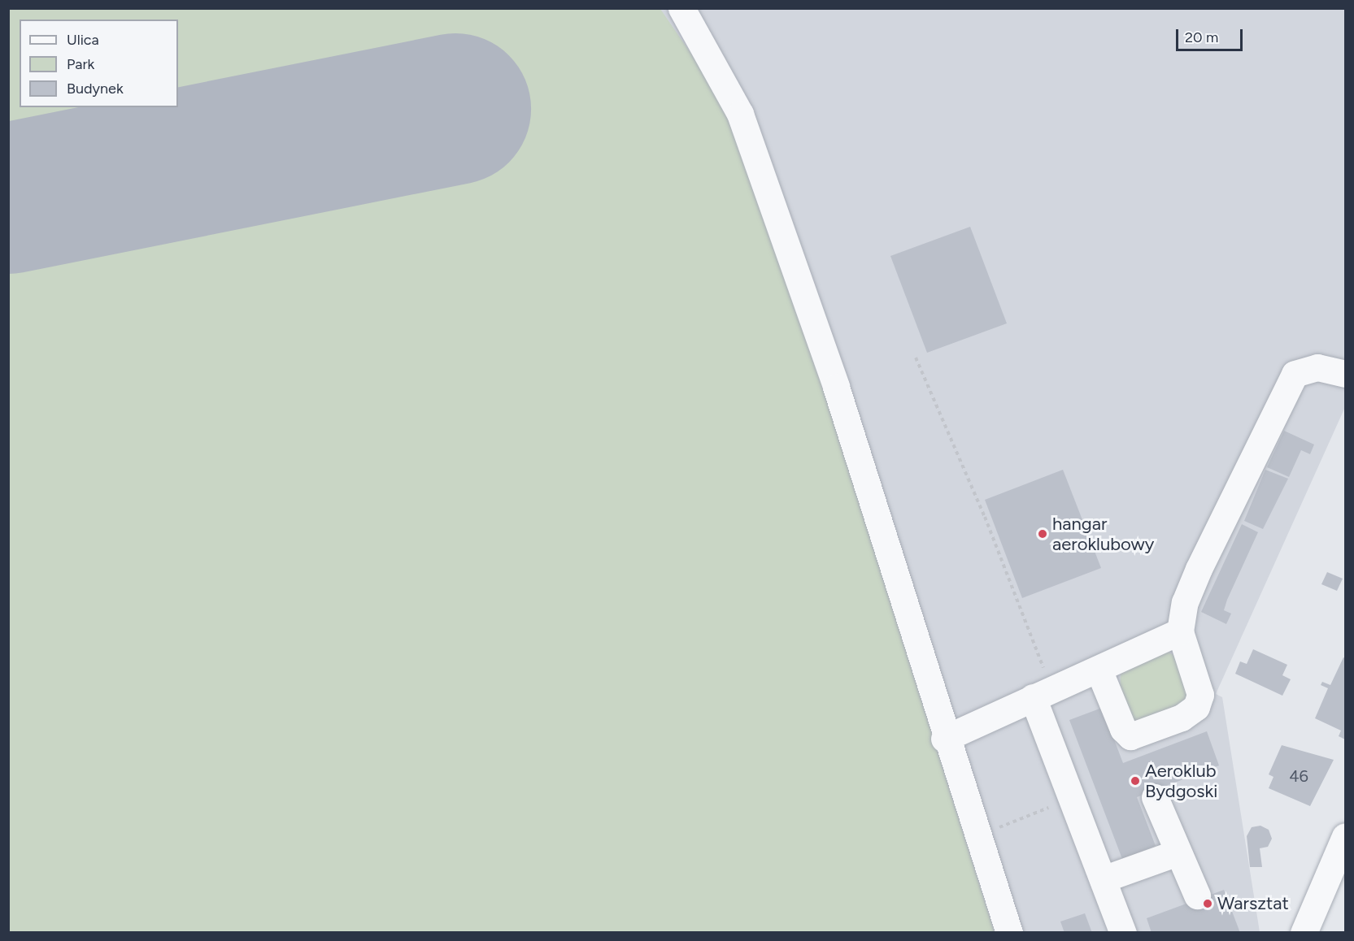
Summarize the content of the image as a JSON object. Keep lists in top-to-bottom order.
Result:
{
  "places": ["hangar aeroklubowy", "Aeroklub Bydgoski", "Warsztat"],
  "house_numbers": ["46"],
  "legend": ["Ulica", "Park", "Budynek"],
  "scale_bar": "20 m"
}
